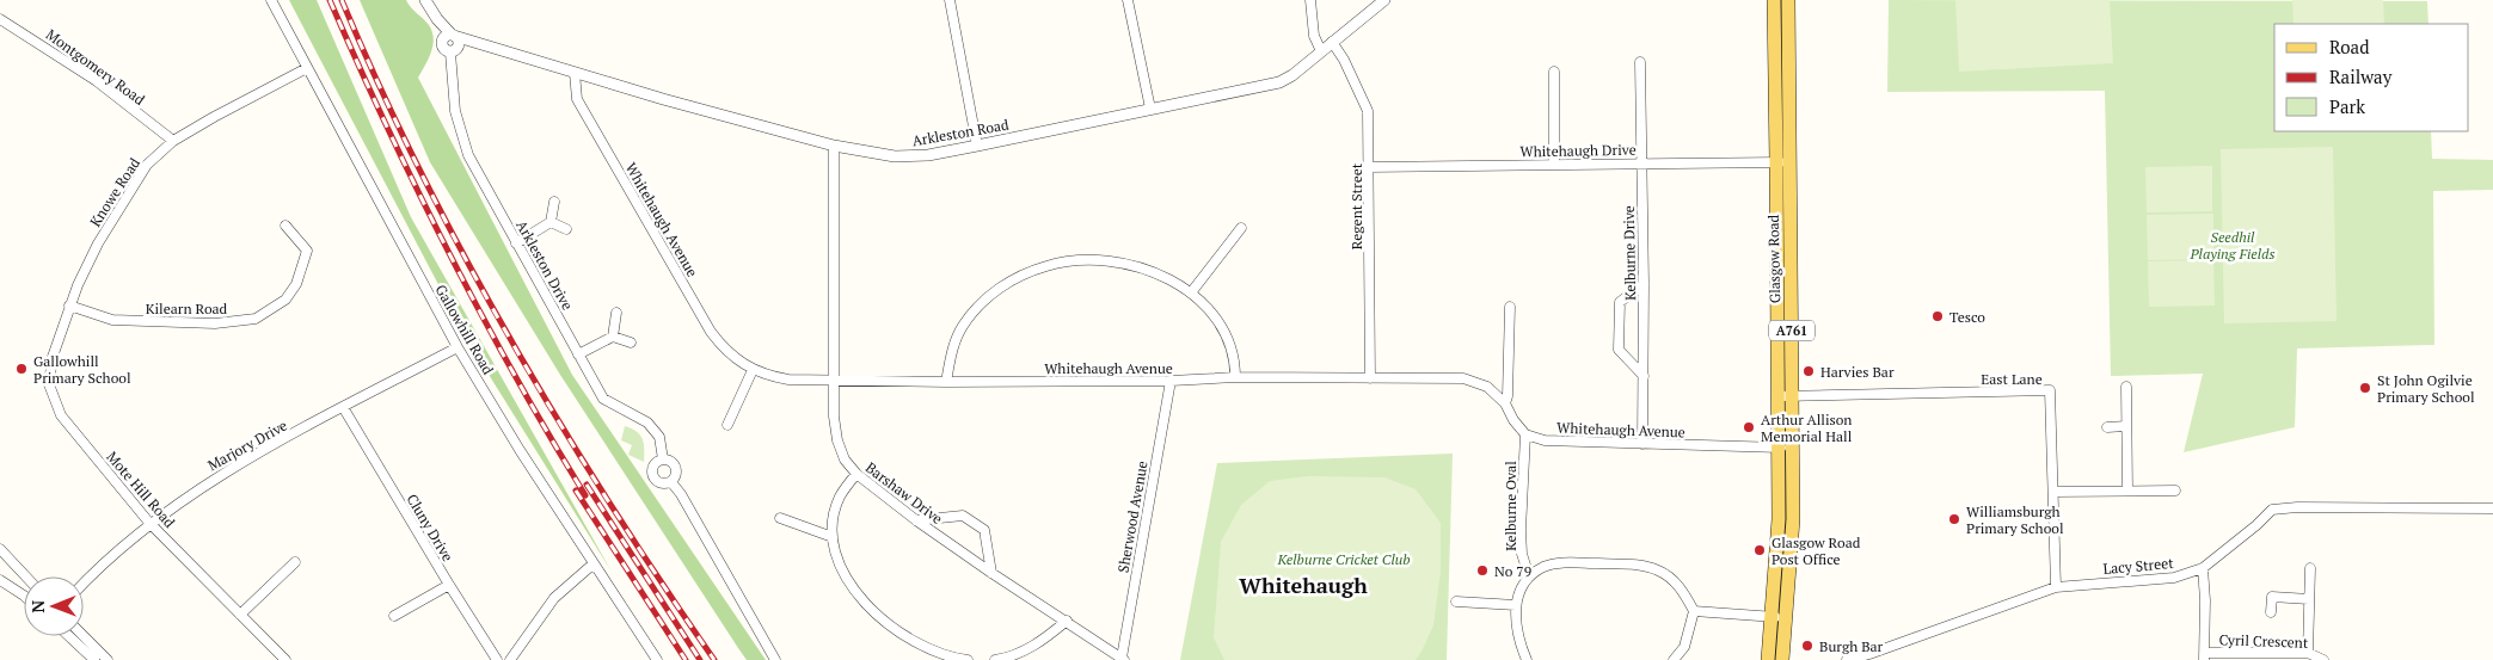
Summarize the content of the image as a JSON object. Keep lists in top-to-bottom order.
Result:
{
  "streets": {
    "main road": ["Glasgow Road", "A761"],
    "street": [
      "Montgomery Road",
      "Arkleston Road",
      "Whitehaugh Drive",
      "Knowe Road",
      "Regent Street",
      "Whitehaugh Avenue",
      "Kelburne Drive",
      "Arkleston Drive",
      "Kilearn Road",
      "Gallowhill Road",
      "East Lane",
      "Marjory Drive",
      "Mote Hill Road",
      "Barshaw Drive",
      "Kelburne Oval",
      "Sherwood Avenue",
      "Cluny Drive",
      "Lacy Street",
      "Cyril Crescent"
    ]
  },
  "crossings": [
    ["Montgomery Road", "Knowe Road"],
    ["Arkleston Road", "Regent Street"],
    ["Arkleston Road", "Whitehaugh Avenue"],
    ["Arkleston Road", "Arkleston Drive"],
    ["Arkleston Road", "Barshaw Drive"],
    ["Whitehaugh Drive", "Regent Street"],
    ["Whitehaugh Drive", "Kelburne Drive"],
    ["Whitehaugh Drive", "Glasgow Road"],
    ["Knowe Road", "Kilearn Road"],
    ["Knowe Road", "Gallowhill Road"],
    ["Knowe Road", "Mote Hill Road"],
    ["Regent Street", "Whitehaugh Avenue"],
    ["Whitehaugh Avenue", "Kelburne Drive"],
    ["Whitehaugh Avenue", "Glasgow Road"],
    ["Whitehaugh Avenue", "Barshaw Drive"],
    ["Whitehaugh Avenue", "Kelburne Oval"],
    ["Whitehaugh Avenue", "Sherwood Avenue"],
    ["Glasgow Road", "East Lane"],
    ["Kilearn Road", "Mote Hill Road"],
    ["Gallowhill Road", "Marjory Drive"],
    ["East Lane", "Lacy Street"],
    ["Marjory Drive", "Mote Hill Road"],
    ["Marjory Drive", "Cluny Drive"],
    ["Barshaw Drive", "Sherwood Avenue"]
  ],
  "districts": ["Whitehaugh"],
  "parks": ["Seedhil Playing Fields", "Kelburne Cricket Club"],
  "places": [
    "Tesco",
    "Gallowhill Primary School",
    "Harvies Bar",
    "St John Ogilvie Primary School",
    "Arthur Allison Memorial Hall",
    "Williamsburgh Primary School",
    "Glasgow Road Post Office",
    "No 79",
    "Burgh Bar"
  ],
  "legend": ["Road", "Railway", "Park"],
  "north": "left"
}
